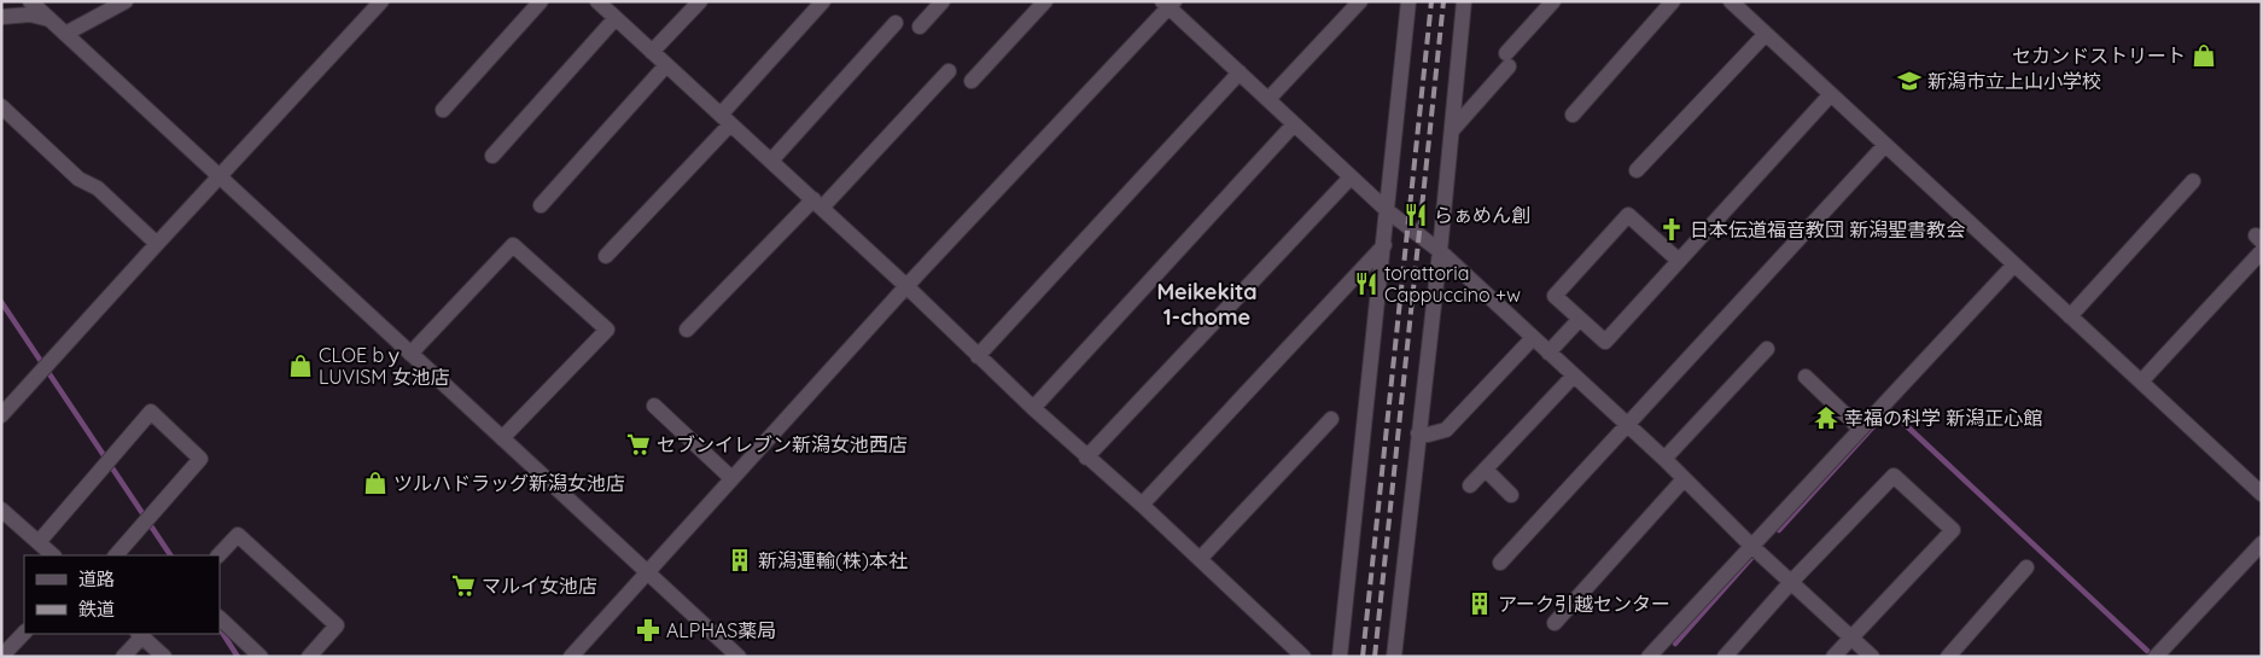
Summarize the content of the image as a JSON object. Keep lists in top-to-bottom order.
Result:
{
  "districts": ["Meikekita 1-chome"],
  "places": {
    "shop": ["セカンドストリート", "CLOE bｙ LUVISM 女池店", "ツルハドラッグ新潟女池店"],
    "school or university": ["新潟市立上山小学校"],
    "restaurant": ["らぁめん創", "torattoria Cappuccino +w"],
    "church": ["日本伝道福音教団 新潟聖書教会"],
    "temple": ["幸福の科学 新潟正心館"],
    "supermarket": ["セブンイレブン新潟女池西店", "マルイ女池店"],
    "building": ["新潟運輸(株)本社", "アーク引越センター"],
    "pharmacy": ["ALPHAS薬局"]
  },
  "legend": ["道路", "鉄道"]
}
